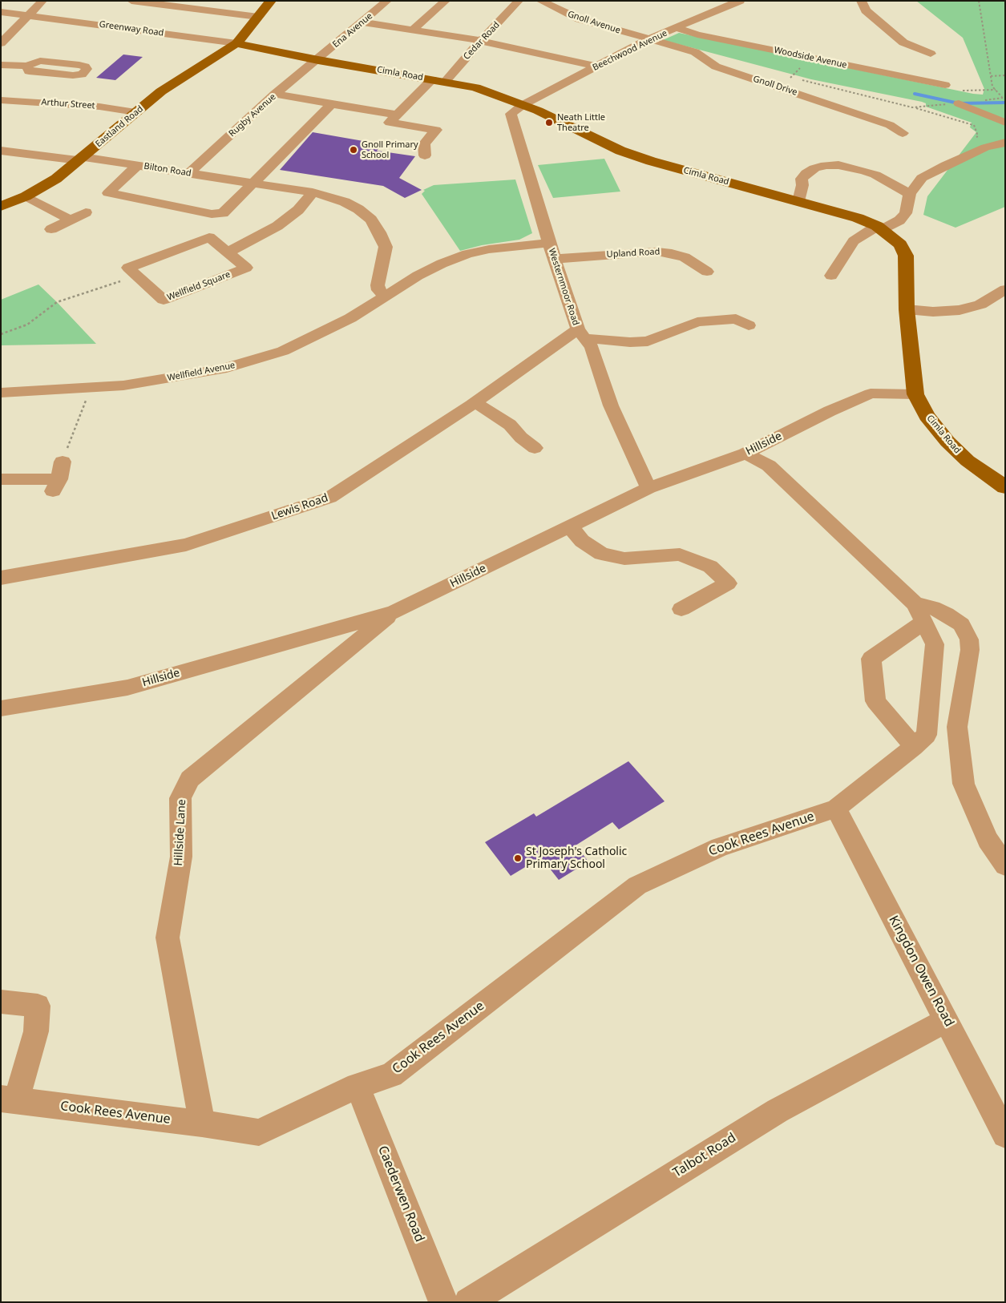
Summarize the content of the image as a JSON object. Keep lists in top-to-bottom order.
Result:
{
  "streets": {
    "main road": ["Cimla Road", "Eastland Road"],
    "street": [
      "Gnoll Avenue",
      "Greenway Road",
      "Ena Avenue",
      "Cedar Road",
      "Beechwood Avenue",
      "Woodside Avenue",
      "Gnoll Drive",
      "Arthur Street",
      "Rugby Avenue",
      "Bilton Road",
      "Upland Road",
      "Wellfield Square",
      "Westernmoor Road",
      "Wellfield Avenue",
      "Hillside",
      "Lewis Road",
      "Hillside Lane",
      "Cook Rees Avenue",
      "Kingdon Owen Road",
      "Talbot Road",
      "Caederwen Road"
    ]
  },
  "crossings": [
    ["Gnoll Avenue", "Beechwood Avenue"],
    ["Gnoll Avenue", "Gnoll Drive"],
    ["Greenway Road", "Cimla Road"],
    ["Greenway Road", "Eastland Road"],
    ["Ena Avenue", "Cimla Road"],
    ["Ena Avenue", "Rugby Avenue"],
    ["Cedar Road", "Cimla Road"],
    ["Beechwood Avenue", "Woodside Avenue"],
    ["Beechwood Avenue", "Cimla Road"],
    ["Beechwood Avenue", "Gnoll Drive"],
    ["Beechwood Avenue", "Westernmoor Road"],
    ["Cimla Road", "Rugby Avenue"],
    ["Cimla Road", "Eastland Road"],
    ["Cimla Road", "Westernmoor Road"],
    ["Cimla Road", "Hillside"],
    ["Arthur Street", "Eastland Road"],
    ["Rugby Avenue", "Bilton Road"],
    ["Eastland Road", "Bilton Road"],
    ["Upland Road", "Westernmoor Road"],
    ["Westernmoor Road", "Wellfield Avenue"],
    ["Westernmoor Road", "Hillside"],
    ["Westernmoor Road", "Lewis Road"],
    ["Hillside", "Hillside Lane"],
    ["Hillside Lane", "Cook Rees Avenue"],
    ["Cook Rees Avenue", "Kingdon Owen Road"],
    ["Cook Rees Avenue", "Caederwen Road"],
    ["Kingdon Owen Road", "Talbot Road"]
  ],
  "places": ["Neath Little Theatre", "Gnoll Primary School", "St Joseph's Catholic Primary School"]
}
